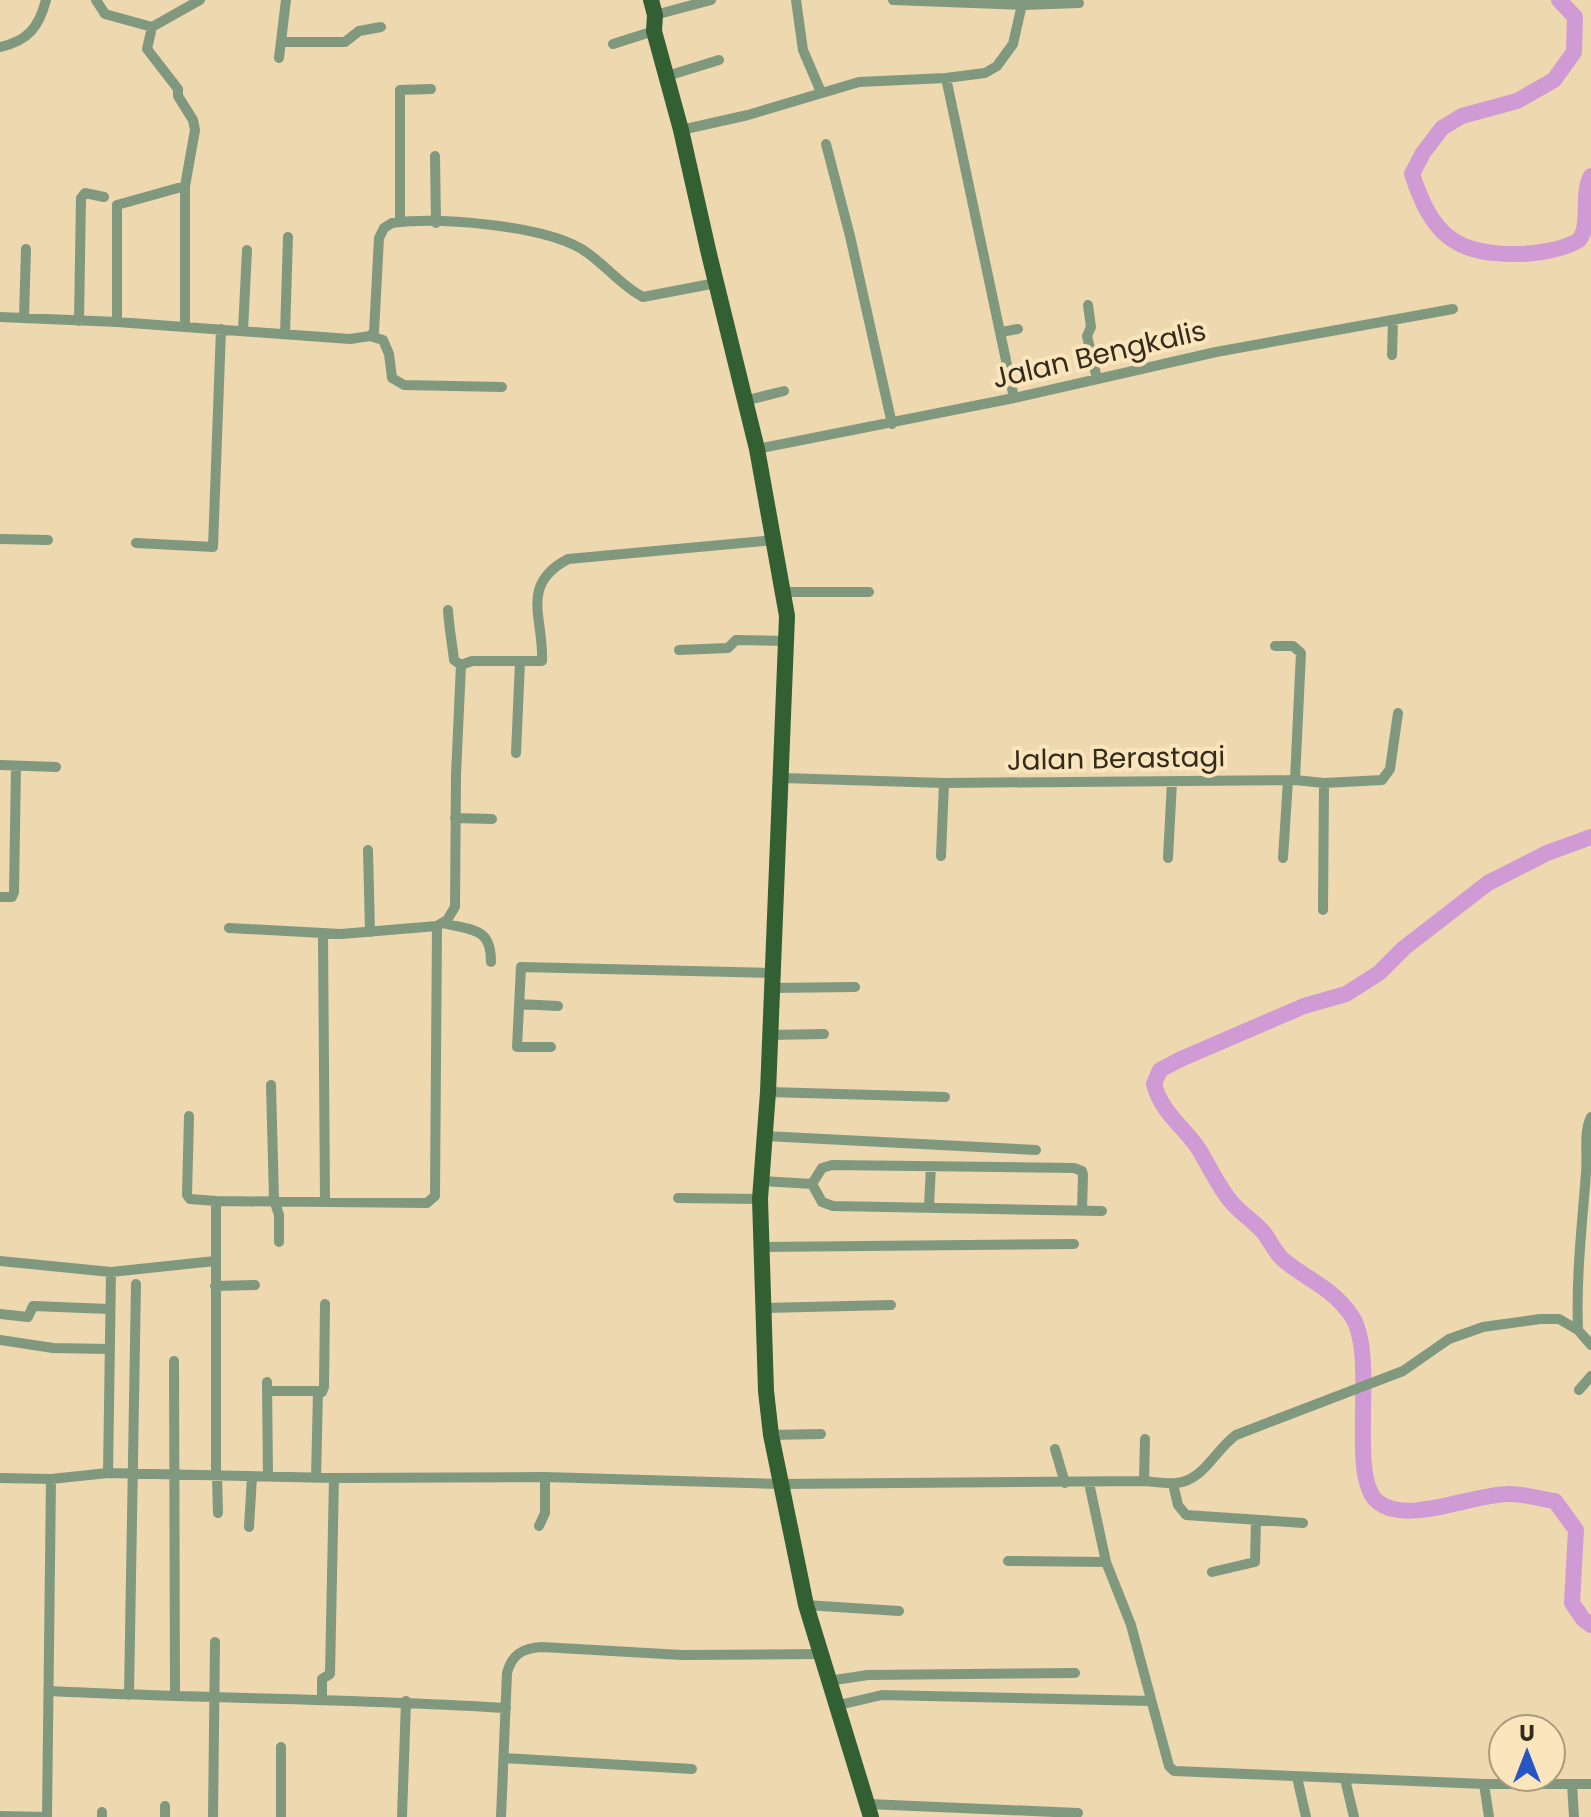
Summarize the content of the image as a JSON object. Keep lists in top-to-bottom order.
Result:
{
  "streets": {
    "street": ["Jalan Bengkalis", "Jalan Berastagi"]
  },
  "north": "top"
}
